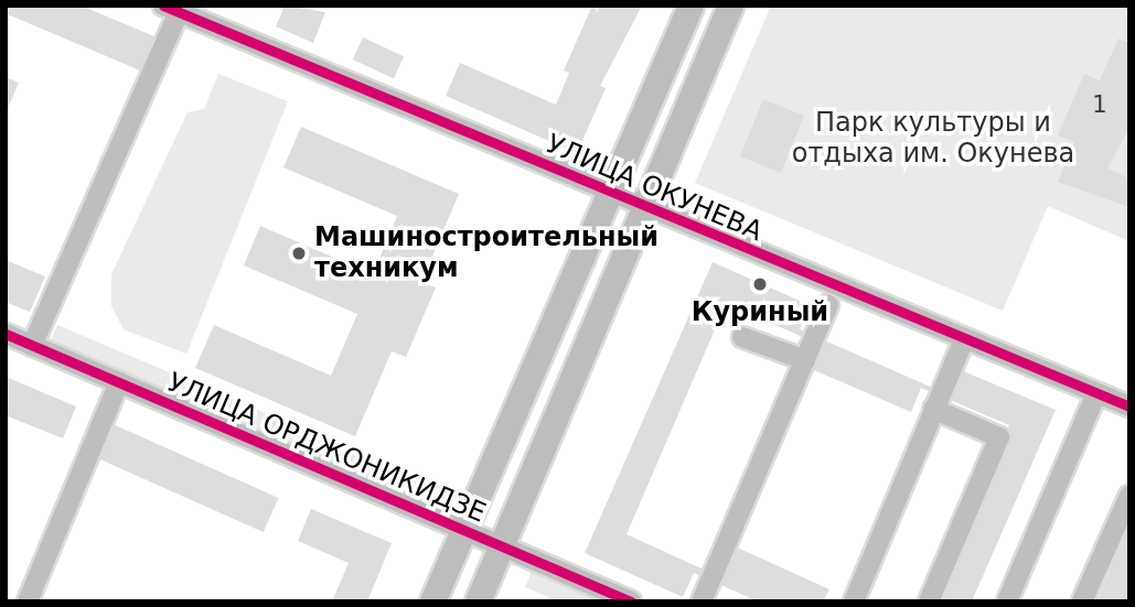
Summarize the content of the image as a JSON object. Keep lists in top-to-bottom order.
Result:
{
  "streets": {
    "street": ["УЛИЦА ОКУНЕВА", "УЛИЦА ОРДЖОНИКИДЗЕ"]
  },
  "parks": ["Парк культуры и отдыха им. Окунева"],
  "places": ["Машиностроительный техникум", "Куриный"],
  "house_numbers": ["1"]
}
